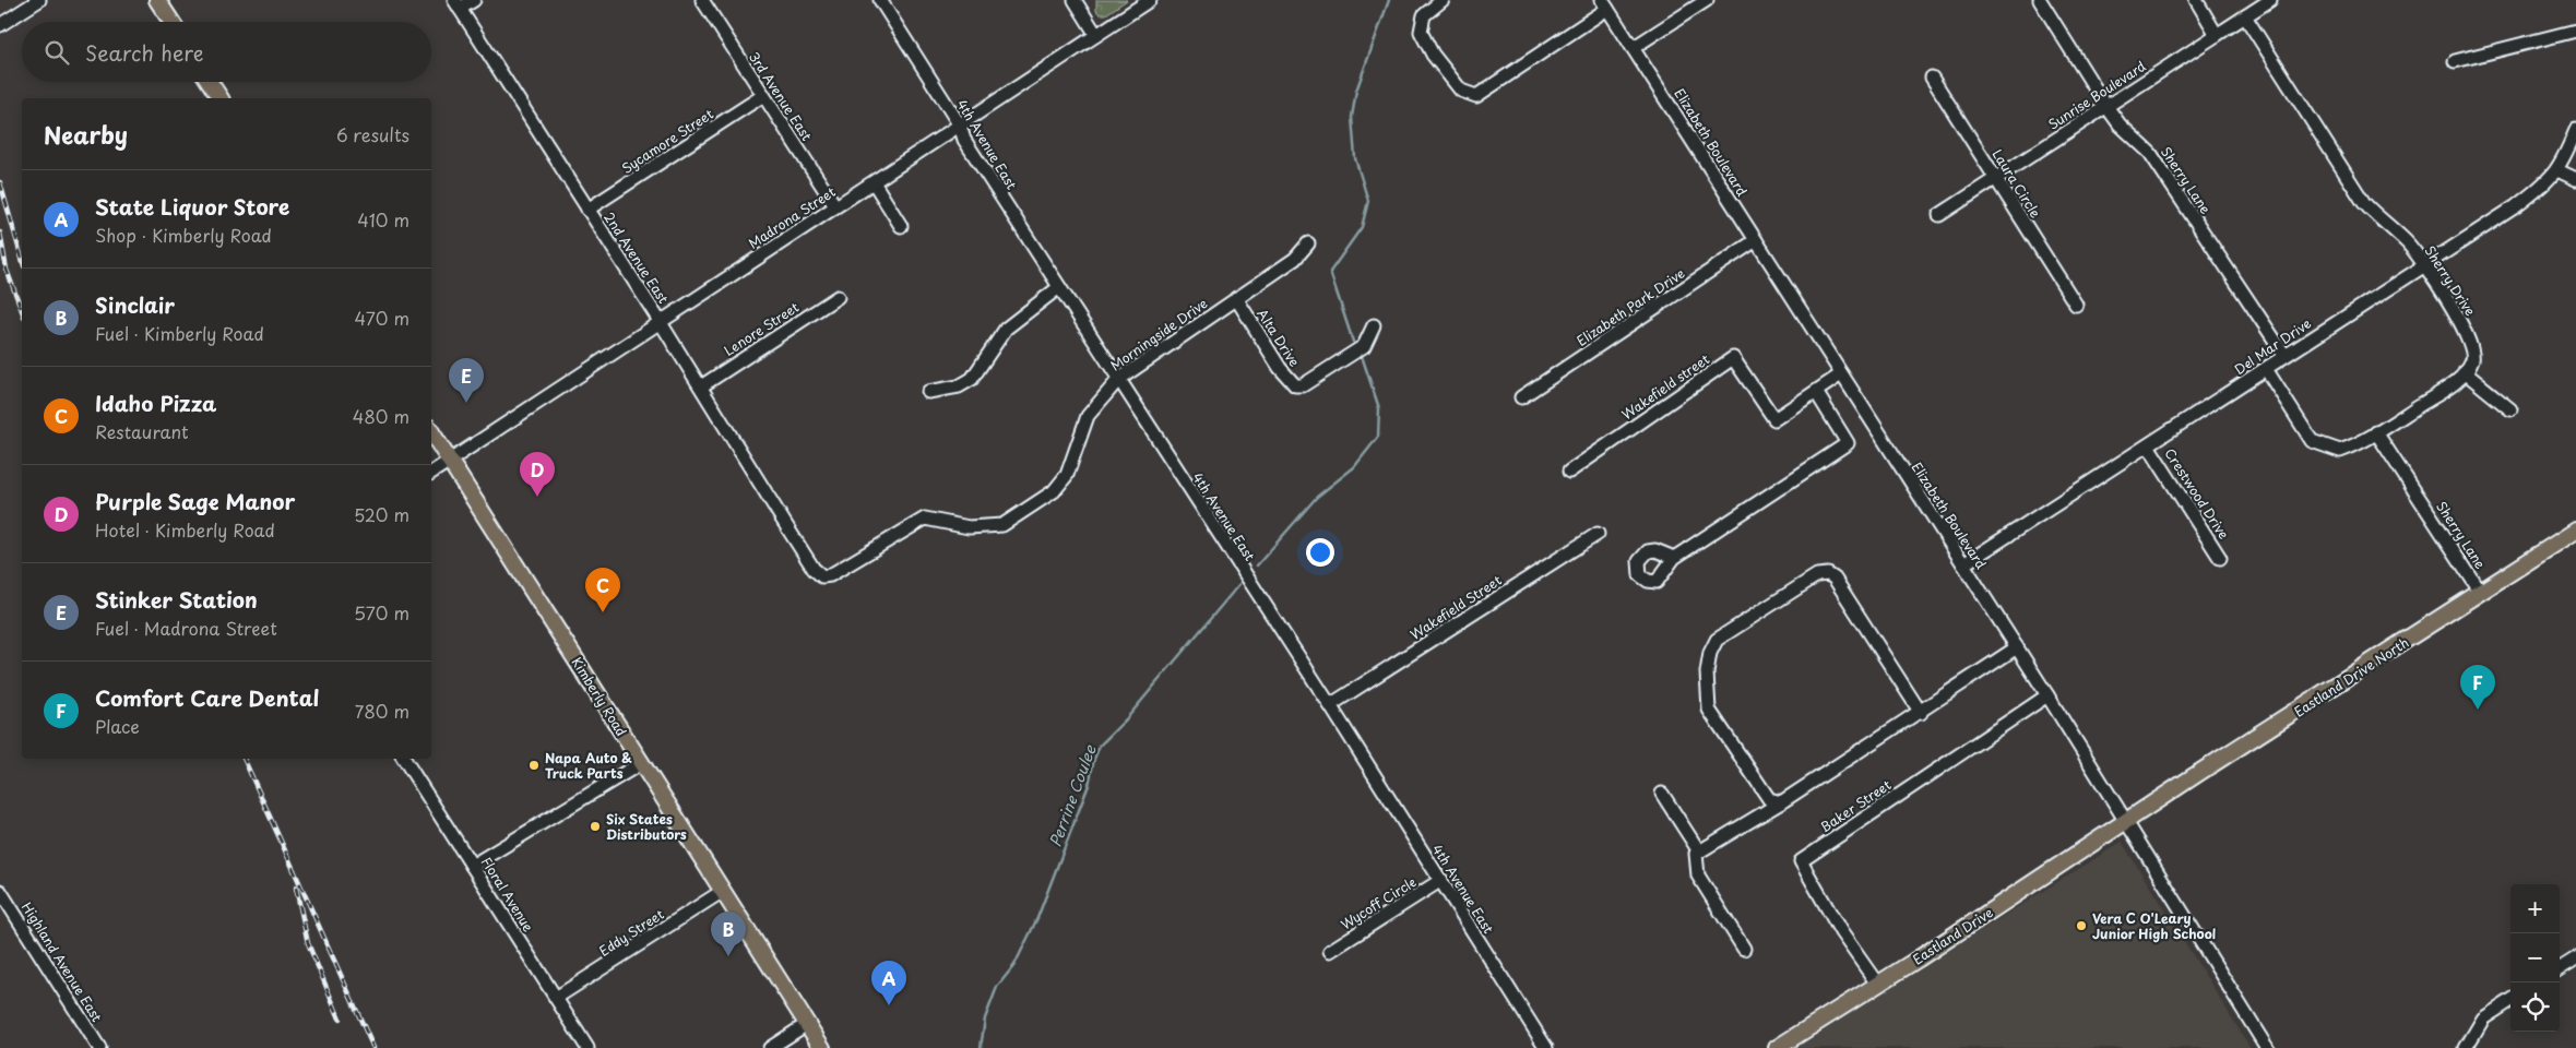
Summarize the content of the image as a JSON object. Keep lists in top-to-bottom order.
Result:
{
  "streets": {
    "main road": ["Eastland Drive North", "Kimberly Road", "Eastland Drive"],
    "street": [
      "Sunrise Boulevard",
      "3rd Avenue East",
      "Sycamore Street",
      "Elizabeth Boulevard",
      "4th Avenue East",
      "Sherry Lane",
      "Laura Circle",
      "Madrona Street",
      "2nd Avenue East",
      "Sherry Drive",
      "Elizabeth Park Drive",
      "Lenore Street",
      "Morningside Drive",
      "Alta Drive",
      "Del Mar Drive",
      "Wakefield street",
      "Crestwood Drive",
      "Wakefield Street",
      "Baker Street",
      "Floral Avenue",
      "Wycoff Circle",
      "Eddy Street",
      "Highland Avenue East"
    ]
  },
  "crossings": [
    ["Sunrise Boulevard", "Sherry Lane"],
    ["Sunrise Boulevard", "Laura Circle"],
    ["Sunrise Boulevard", "Sherry Drive"],
    ["3rd Avenue East", "Sycamore Street"],
    ["3rd Avenue East", "Madrona Street"],
    ["Sycamore Street", "2nd Avenue East"],
    ["Elizabeth Boulevard", "Elizabeth Park Drive"],
    ["Elizabeth Boulevard", "Del Mar Drive"],
    ["Elizabeth Boulevard", "Wakefield street"],
    ["Elizabeth Boulevard", "Eastland Drive North"],
    ["Elizabeth Boulevard", "Baker Street"],
    ["Elizabeth Boulevard", "Eastland Drive"],
    ["4th Avenue East", "Madrona Street"],
    ["4th Avenue East", "Morningside Drive"],
    ["4th Avenue East", "Wakefield Street"],
    ["4th Avenue East", "Wycoff Circle"],
    ["Sherry Lane", "Del Mar Drive"],
    ["Sherry Lane", "Eastland Drive North"],
    ["Madrona Street", "2nd Avenue East"],
    ["Madrona Street", "Kimberly Road"],
    ["2nd Avenue East", "Lenore Street"],
    ["2nd Avenue East", "Morningside Drive"],
    ["Sherry Drive", "Del Mar Drive"],
    ["Morningside Drive", "Alta Drive"],
    ["Del Mar Drive", "Crestwood Drive"],
    ["Eastland Drive North", "Eastland Drive"],
    ["Kimberly Road", "Eddy Street"],
    ["Baker Street", "Eastland Drive"],
    ["Floral Avenue", "Eddy Street"]
  ],
  "water": ["Perrine Coulee"],
  "places": ["Napa Auto & Truck Parts", "Six States Distributors", "Vera C O'Leary Junior High School"],
  "page": {
    "search": "Search here",
    "heading": ["Nearby", "6 results"],
    "list": [
      {
        "mark": "A",
        "name": "State Liquor Store",
        "note": "Shop · Kimberly Road",
        "value": "410 m"
      },
      {
        "mark": "B",
        "name": "Sinclair",
        "note": "Fuel · Kimberly Road",
        "value": "470 m"
      },
      {
        "mark": "C",
        "name": "Idaho Pizza",
        "note": "Restaurant",
        "value": "480 m"
      },
      {
        "mark": "D",
        "name": "Purple Sage Manor",
        "note": "Hotel · Kimberly Road",
        "value": "520 m"
      },
      {
        "mark": "E",
        "name": "Stinker Station",
        "note": "Fuel · Madrona Street",
        "value": "570 m"
      },
      {
        "mark": "F",
        "name": "Comfort Care Dental",
        "note": "Place",
        "value": "780 m"
      }
    ],
    "pins": [
      "E",
      "D",
      "C",
      "F",
      "B",
      "A"
    ],
    "map_buttons": ["+", "−"]
  }
}
